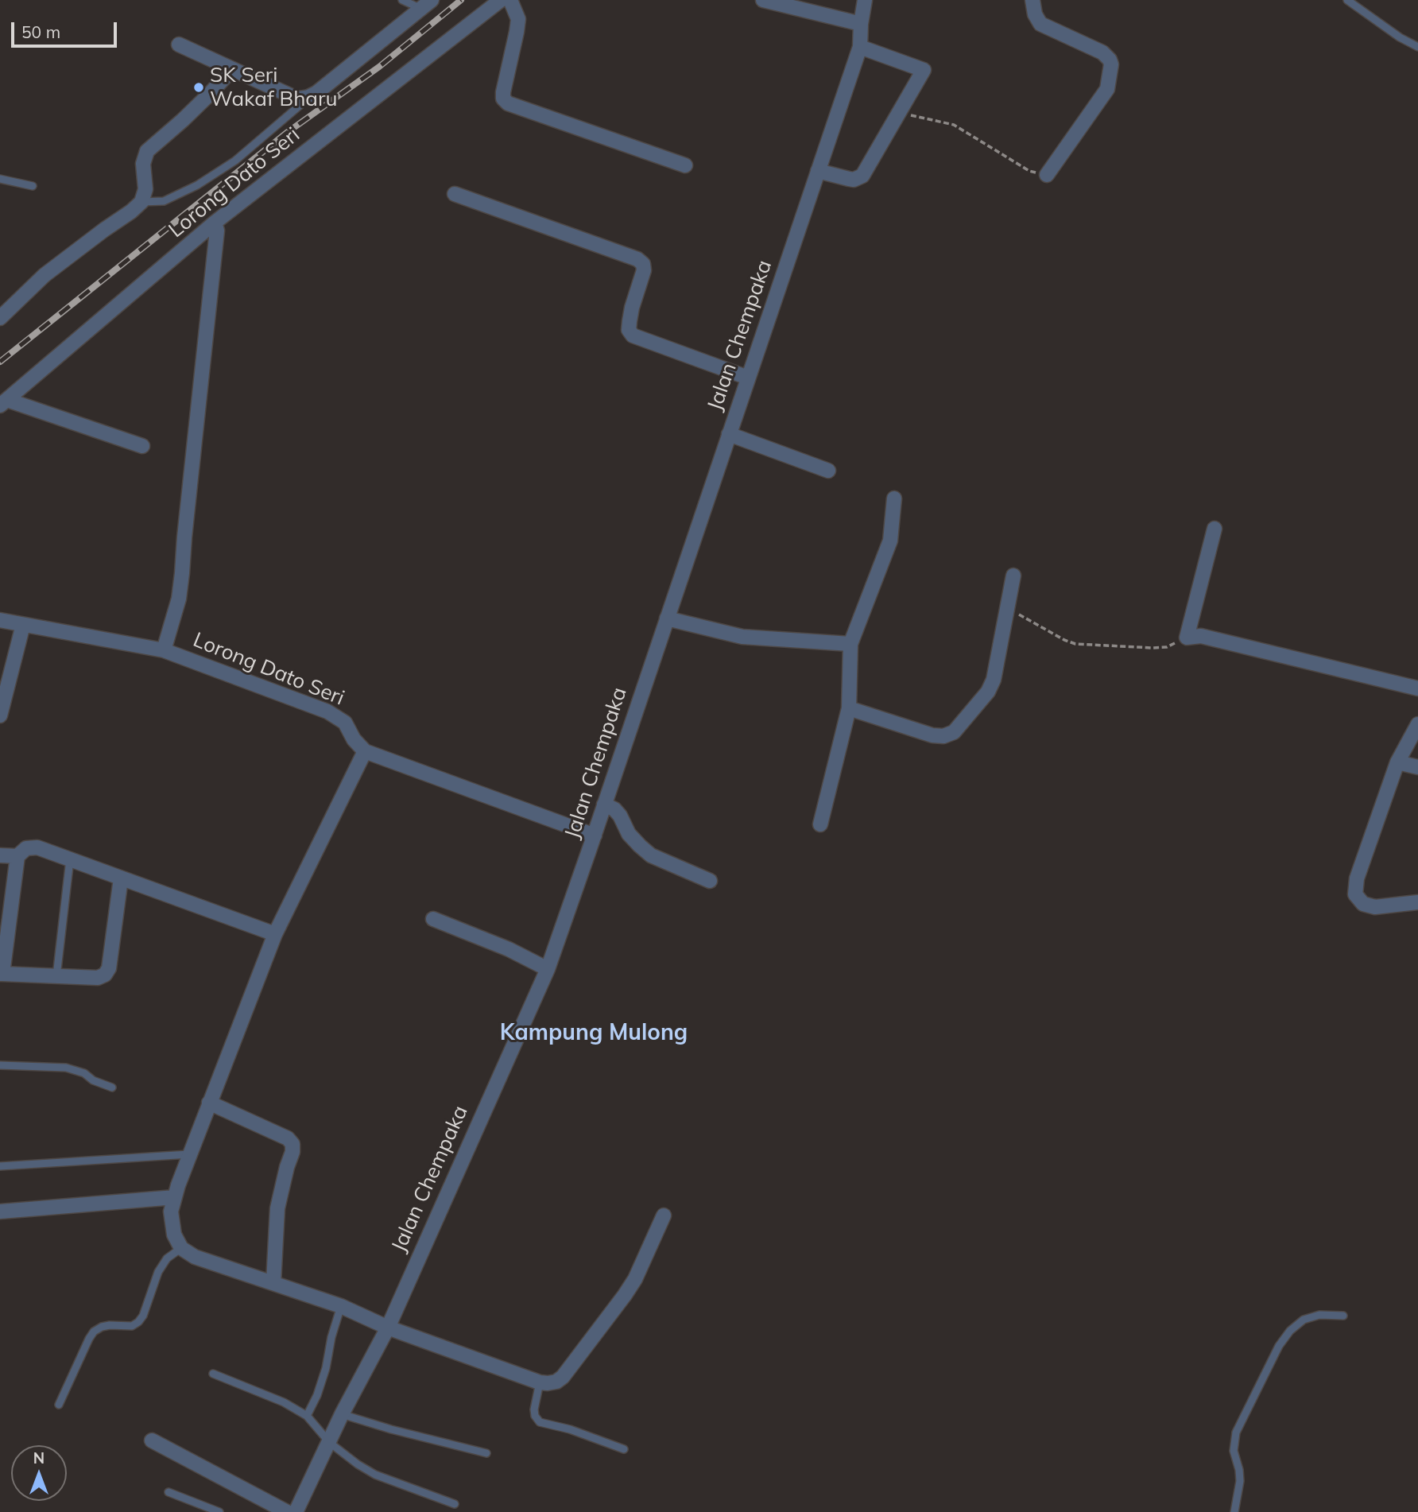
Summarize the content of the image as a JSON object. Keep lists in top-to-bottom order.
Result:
{
  "streets": {
    "street": ["Lorong Dato Seri", "Jalan Chempaka"]
  },
  "districts": ["Kampung Mulong"],
  "places": ["SK Seri Wakaf Bharu"],
  "scale_bar": "50 m",
  "north": "top"
}
